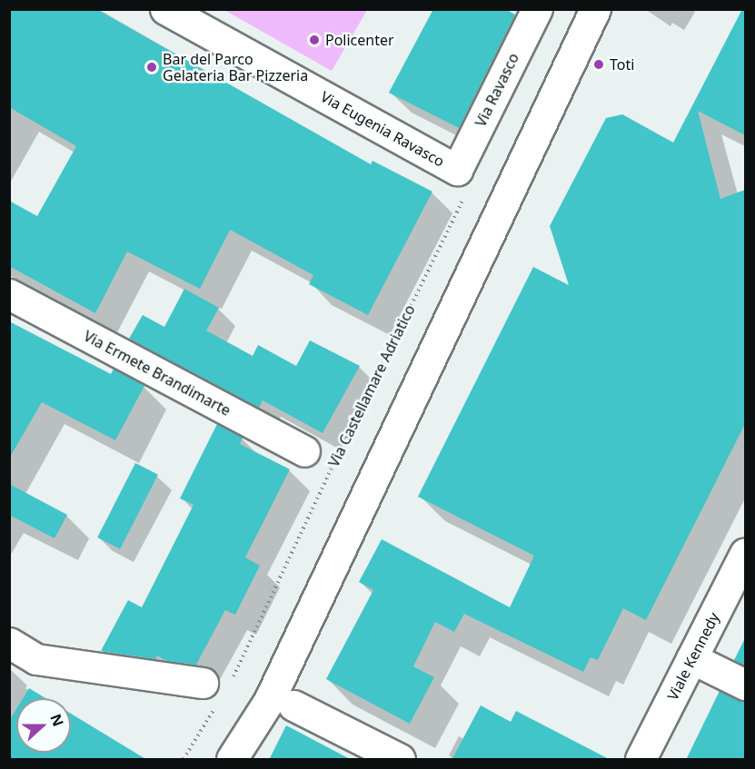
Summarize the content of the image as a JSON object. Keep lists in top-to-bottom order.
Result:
{
  "streets": {
    "street": [
      "Via Ravasco",
      "Via Eugenia Ravasco",
      "Via Ermete Brandimarte",
      "Viale Kennedy"
    ],
    "path": ["Via Castellamare Adriatico"]
  },
  "crossings": [
    ["Via Ravasco", "Via Eugenia Ravasco"],
    ["Via Ravasco", "Via Castellamare Adriatico"],
    ["Via Eugenia Ravasco", "Via Castellamare Adriatico"]
  ],
  "places": ["Policenter", "Toti", "Bar del Parco Gelateria Bar Pizzeria"],
  "north": "right"
}
